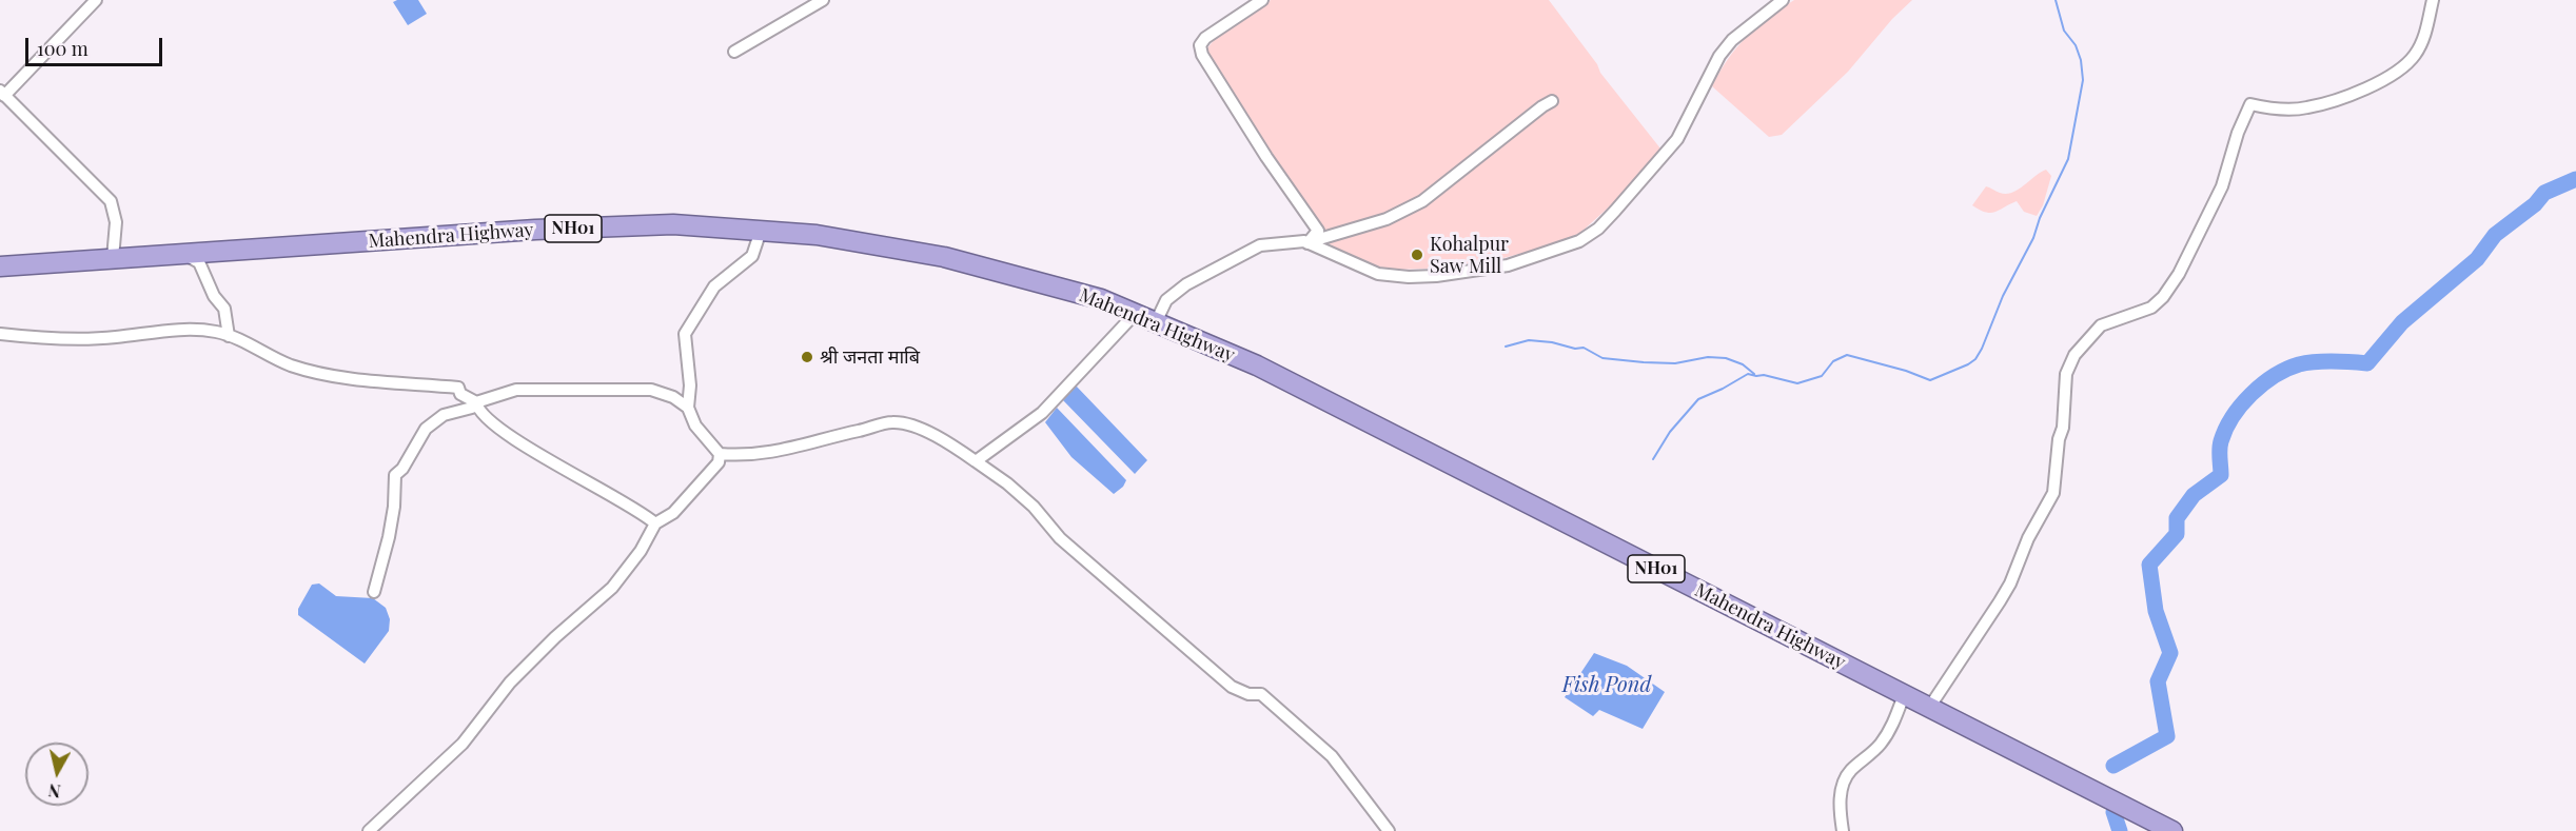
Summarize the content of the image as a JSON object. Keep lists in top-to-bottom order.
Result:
{
  "streets": {
    "highway": ["NH01", "Mahendra Highway"]
  },
  "water": ["Fish Pond"],
  "places": ["Kohalpur Saw Mill", "श्री जनता माबि"],
  "scale_bar": "100 m",
  "north": "bottom"
}
